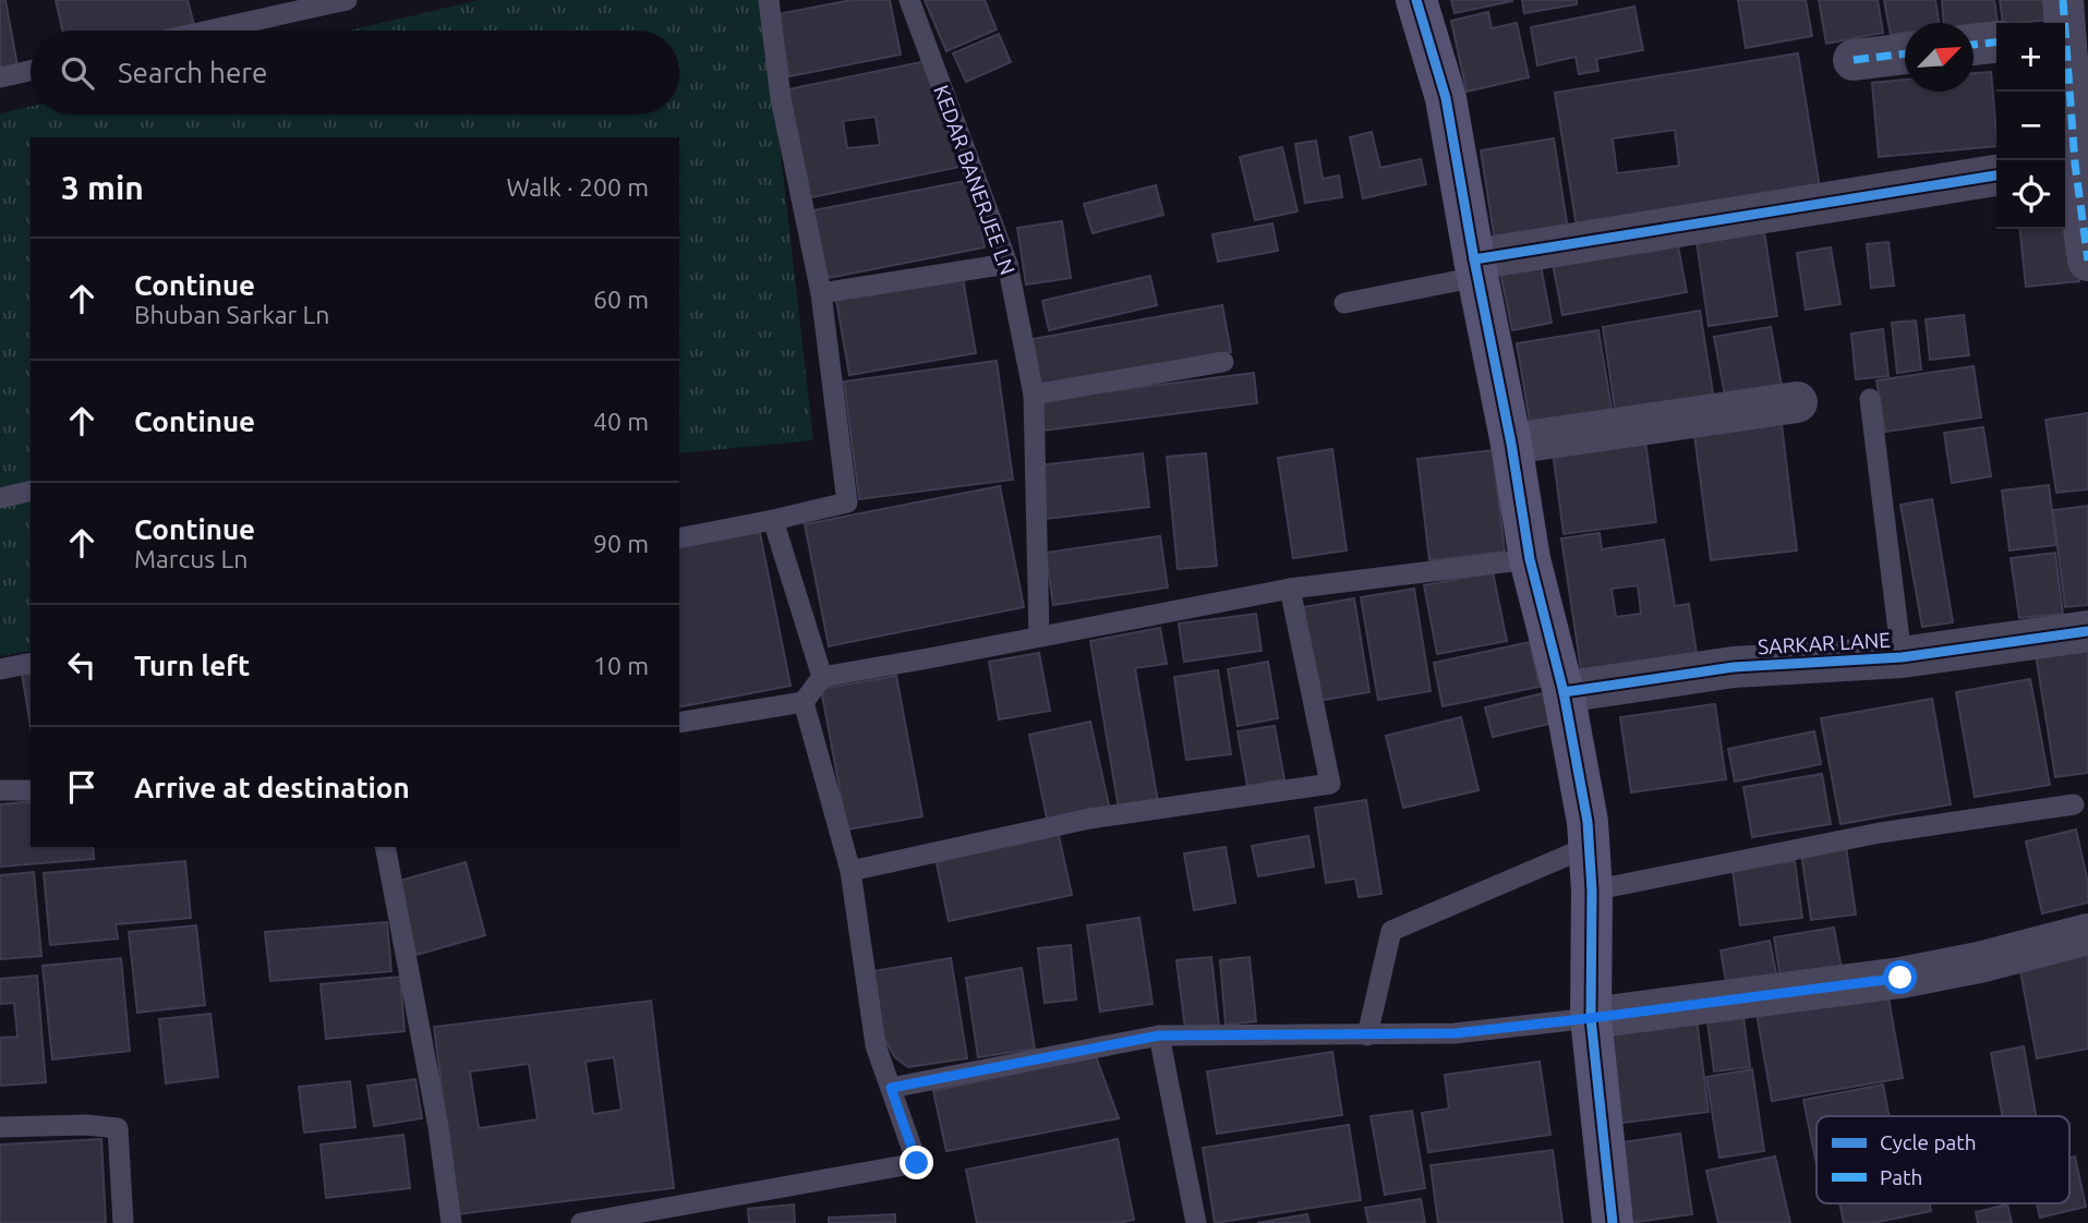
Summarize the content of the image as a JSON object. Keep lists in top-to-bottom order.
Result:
{
  "streets": {
    "street": ["SARKAR LANE"],
    "lane": ["KEDAR BANERJEE LN"]
  },
  "legend": ["Cycle path", "Path"],
  "north": "top right",
  "page": {
    "map_buttons": ["+", "−"],
    "search": "Search here",
    "heading": ["3 min", "Walk · 200 m"],
    "list": [
      ["Continue", "Bhuban Sarkar Ln", "60 m"],
      ["Continue", "40 m"],
      ["Continue", "Marcus Ln", "90 m"],
      ["Turn left", "10 m"],
      "Arrive at destination"
    ]
  }
}
